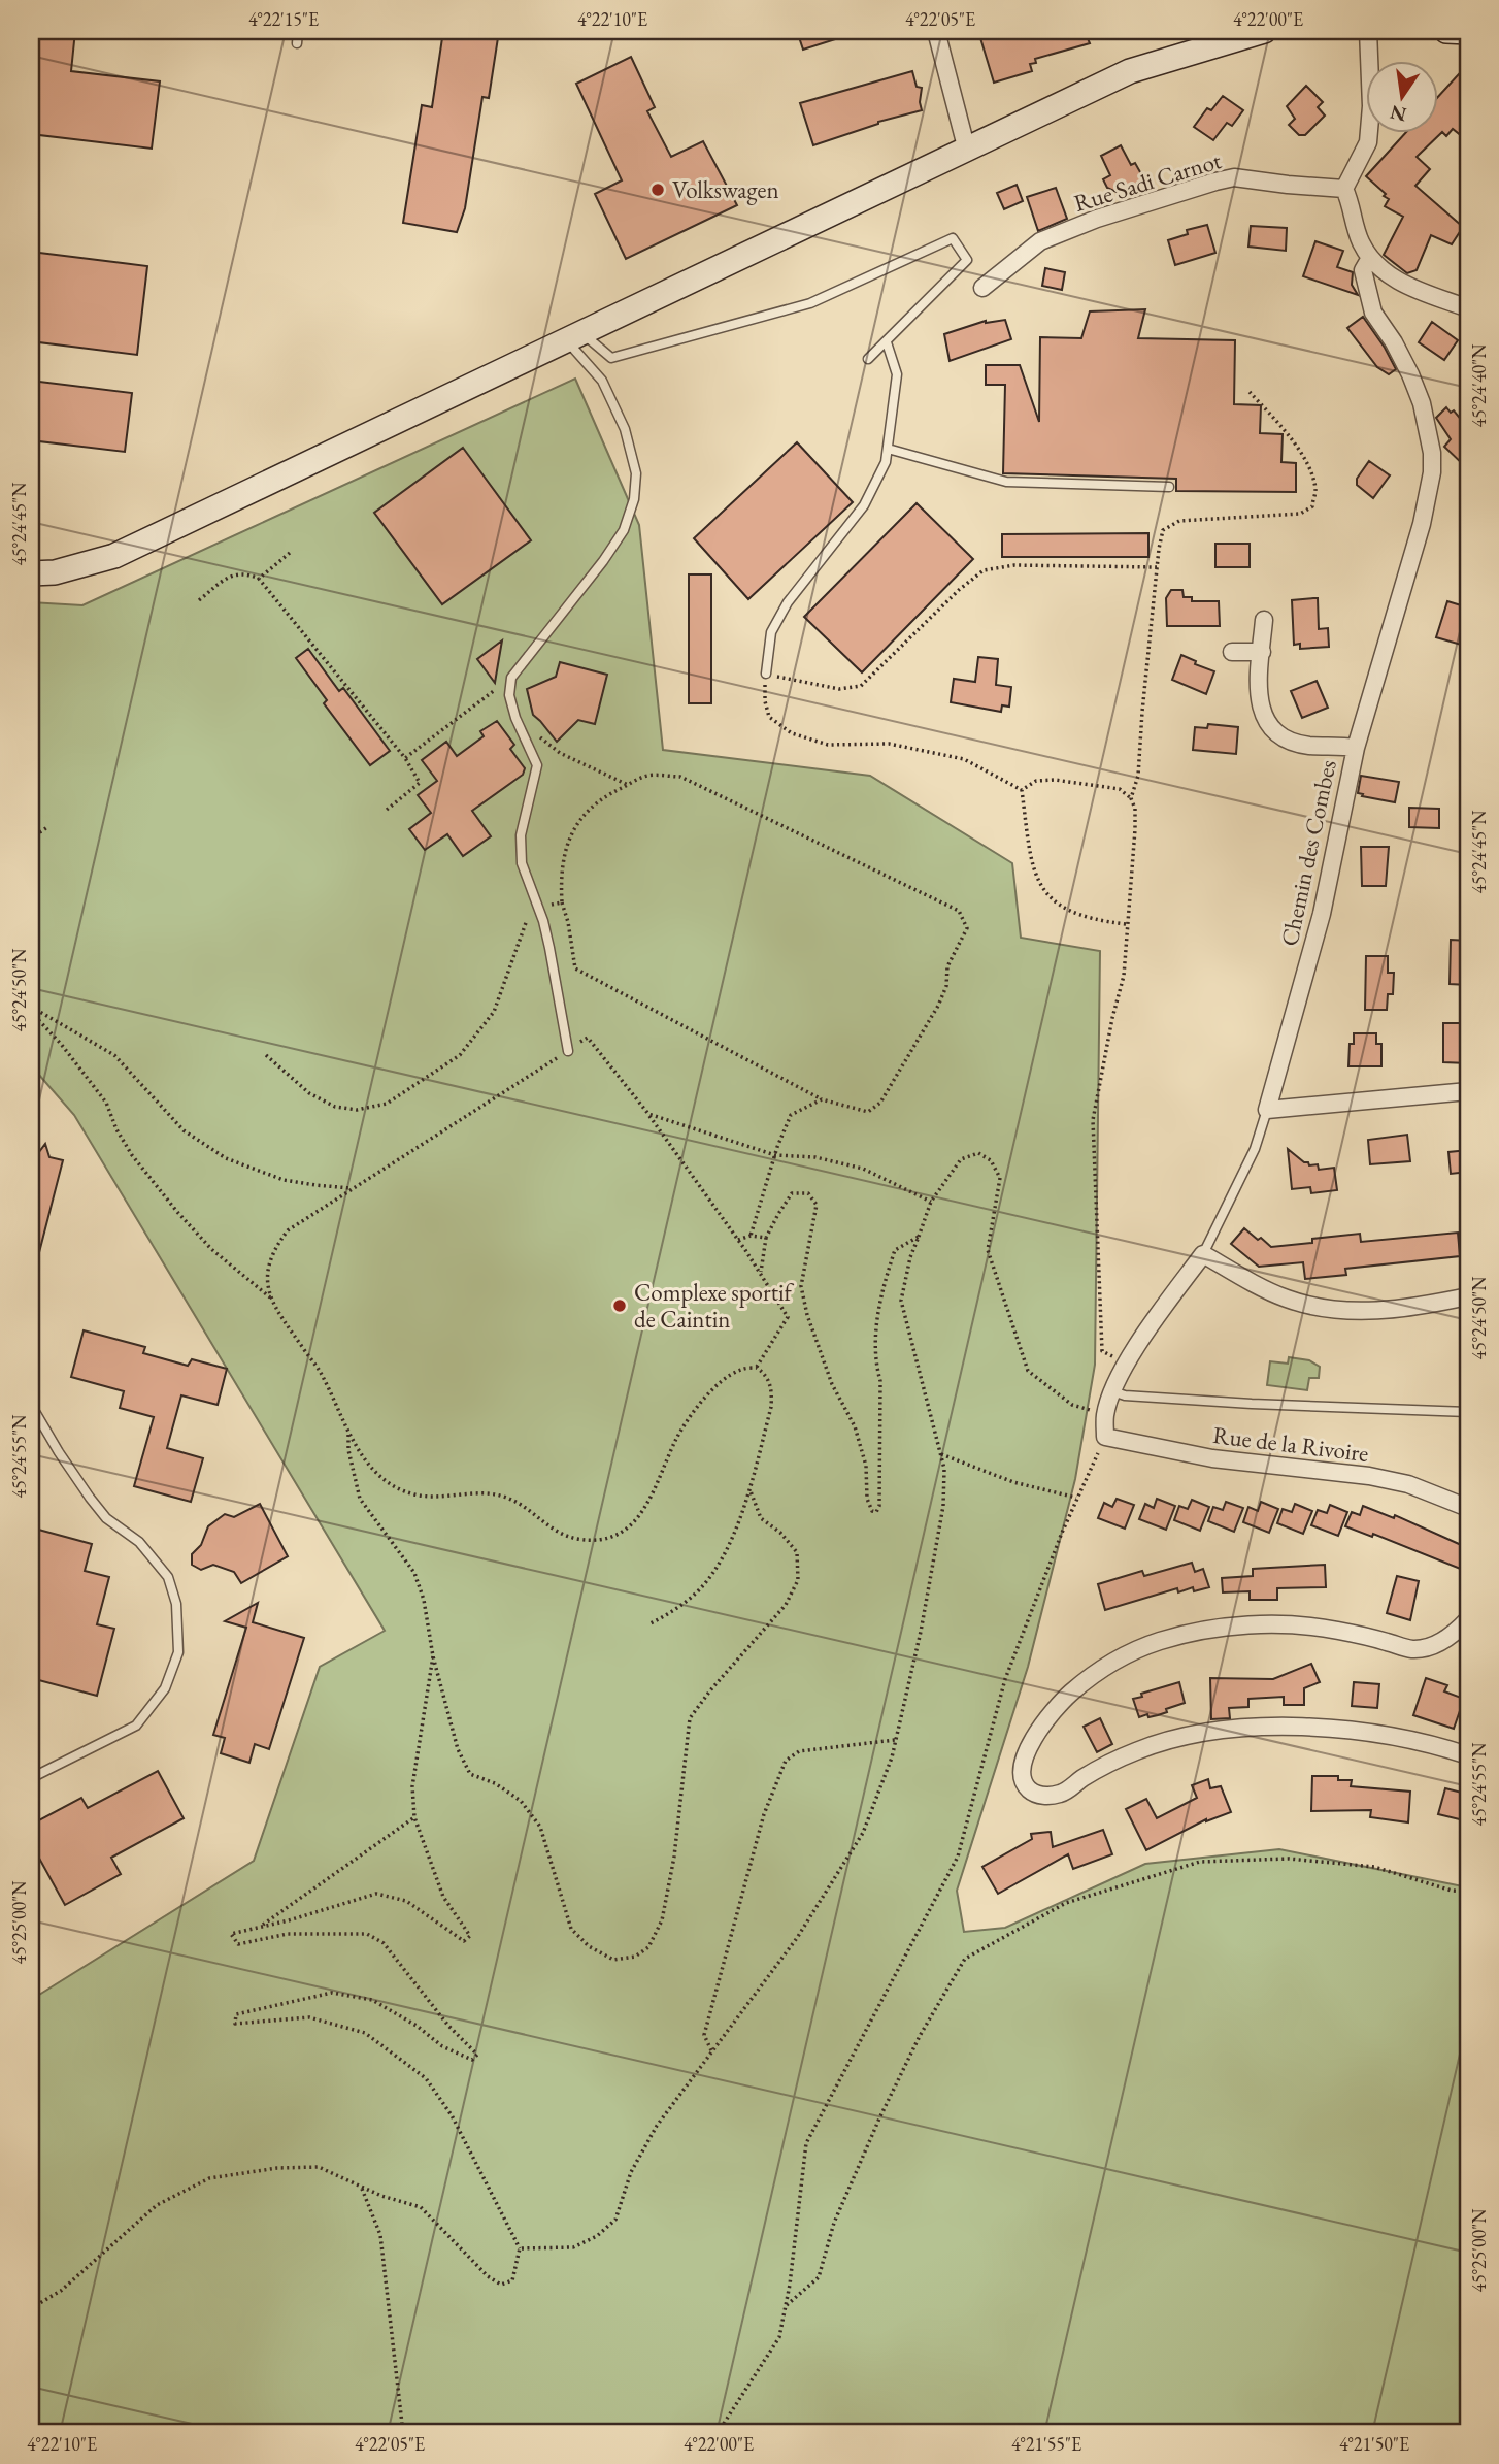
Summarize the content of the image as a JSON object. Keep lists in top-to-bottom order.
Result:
{
  "streets": {
    "street": ["Rue Sadi Carnot", "Chemin des Combes", "Rue de la Rivoire"]
  },
  "crossings": [
    ["Chemin des Combes", "Rue de la Rivoire"]
  ],
  "places": ["Volkswagen", "Complexe sportif de Caintin"],
  "north": "bottom",
  "coordinates": [
    "4°22'15\"E",
    "4°22'10\"E",
    "4°22'05\"E",
    "4°22'00\"E",
    "45°24'40\"N",
    "45°24'45\"N",
    "45°24'50\"N",
    "45°24'55\"N",
    "45°25'00\"N",
    "4°21'55\"E",
    "4°21'50\"E"
  ]
}
